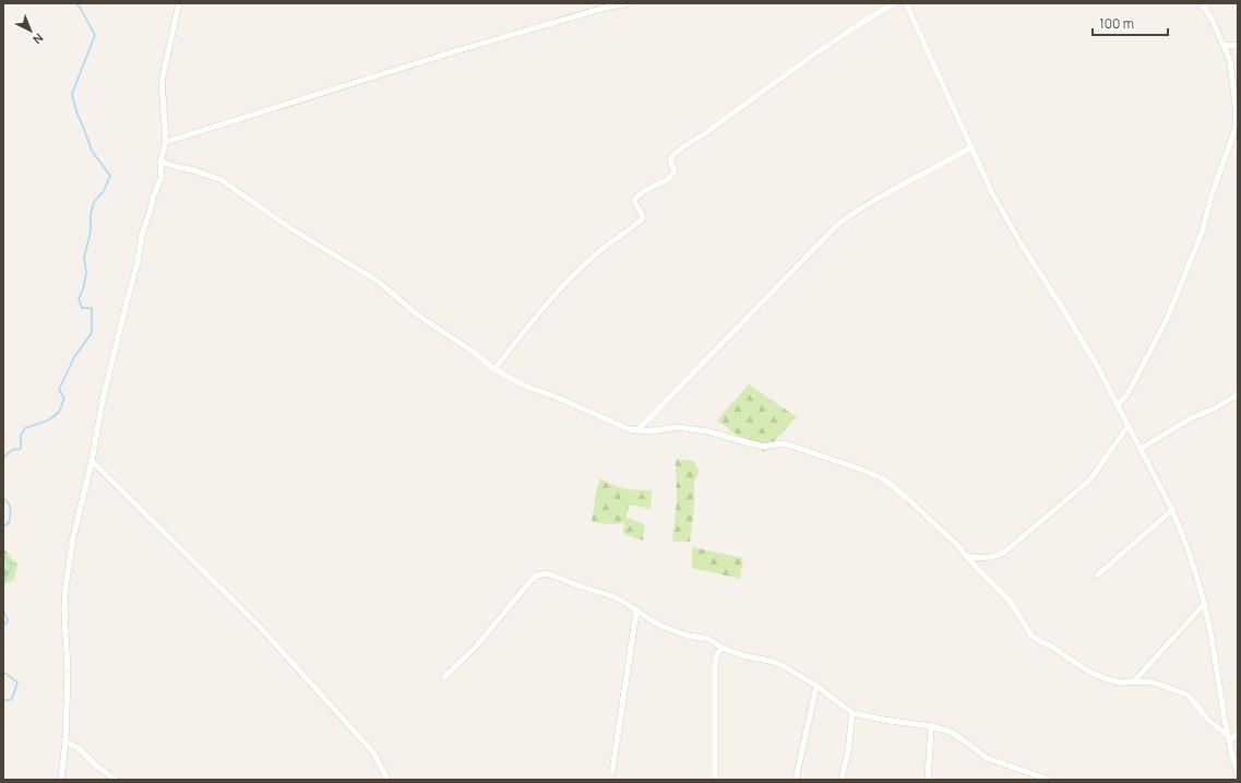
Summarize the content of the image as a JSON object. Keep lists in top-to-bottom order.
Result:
{
  "scale_bar": "100 m",
  "north": "bottom right"
}
